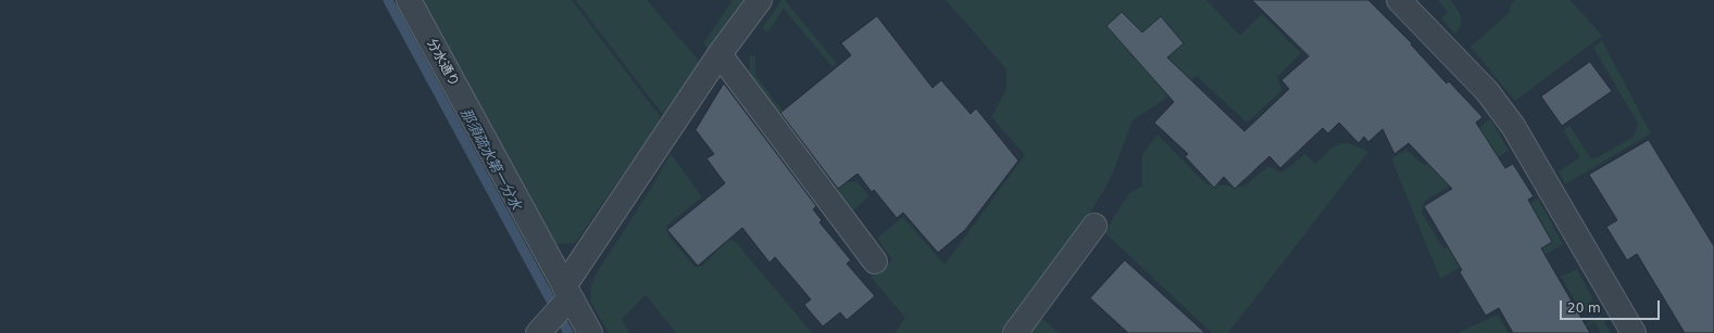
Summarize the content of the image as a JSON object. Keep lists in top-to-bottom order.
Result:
{
  "streets": {
    "street": ["分水通り"]
  },
  "water": ["那須疏水第一分水"],
  "scale_bar": "20 m"
}
